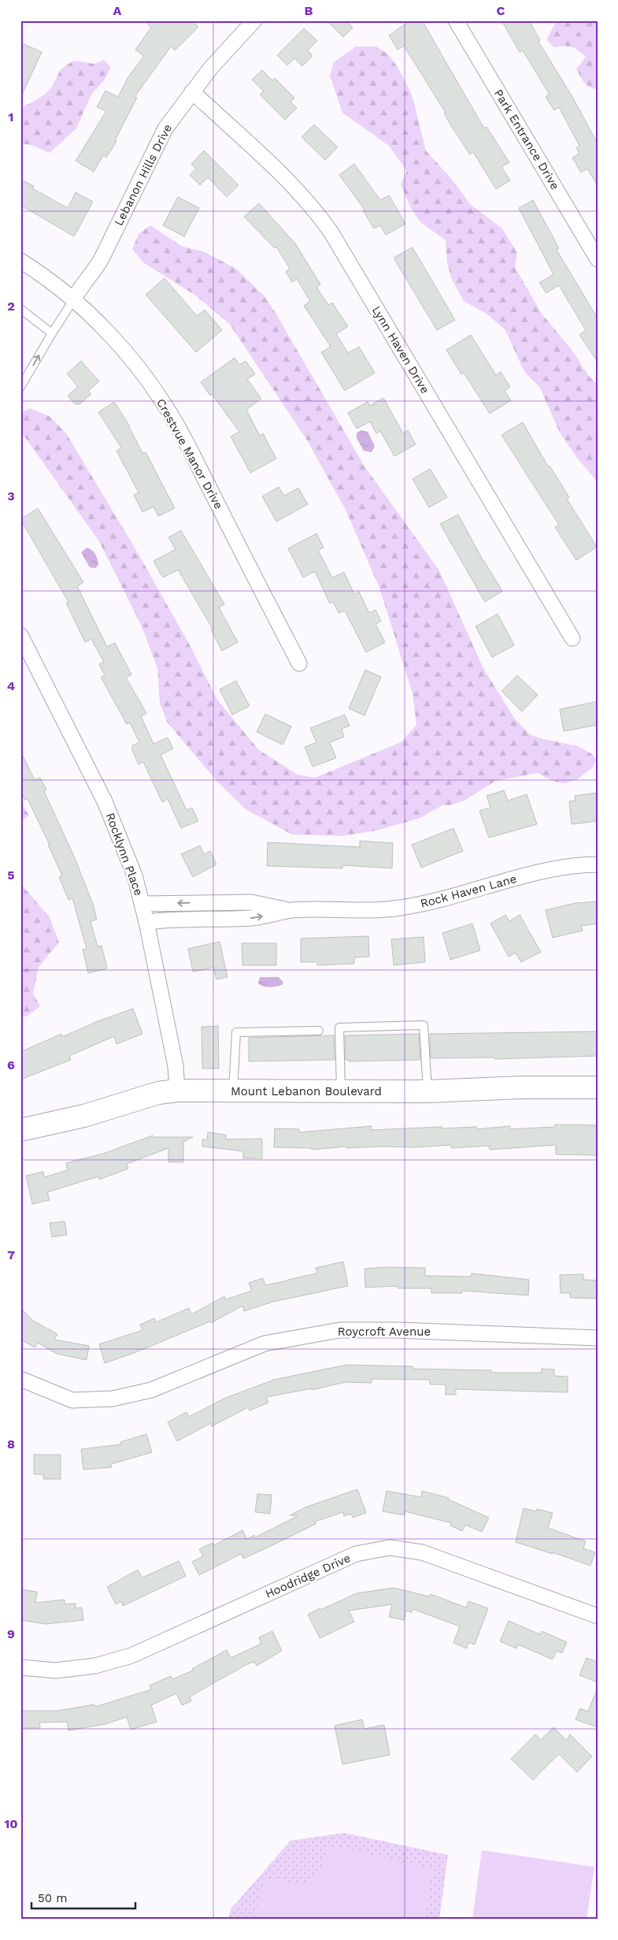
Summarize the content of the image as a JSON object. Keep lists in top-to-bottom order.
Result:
{
  "streets": {
    "street": [
      "Park Entrance Drive",
      "Lebanon Hills Drive",
      "Lynn Haven Drive",
      "Crestvue Manor Drive",
      "Rocklynn Place",
      "Rock Haven Lane",
      "Mount Lebanon Boulevard",
      "Roycroft Avenue",
      "Hoodridge Drive"
    ]
  },
  "crossings": [
    ["Lebanon Hills Drive", "Lynn Haven Drive"],
    ["Lebanon Hills Drive", "Crestvue Manor Drive"],
    ["Rocklynn Place", "Rock Haven Lane"],
    ["Rocklynn Place", "Mount Lebanon Boulevard"]
  ],
  "scale_bar": "50 m",
  "grid": {
    "columns": ["A", "B", "C"],
    "rows": [
      "1",
      "2",
      "3",
      "4",
      "5",
      "6",
      "7",
      "8",
      "9",
      "10"
    ]
  }
}
